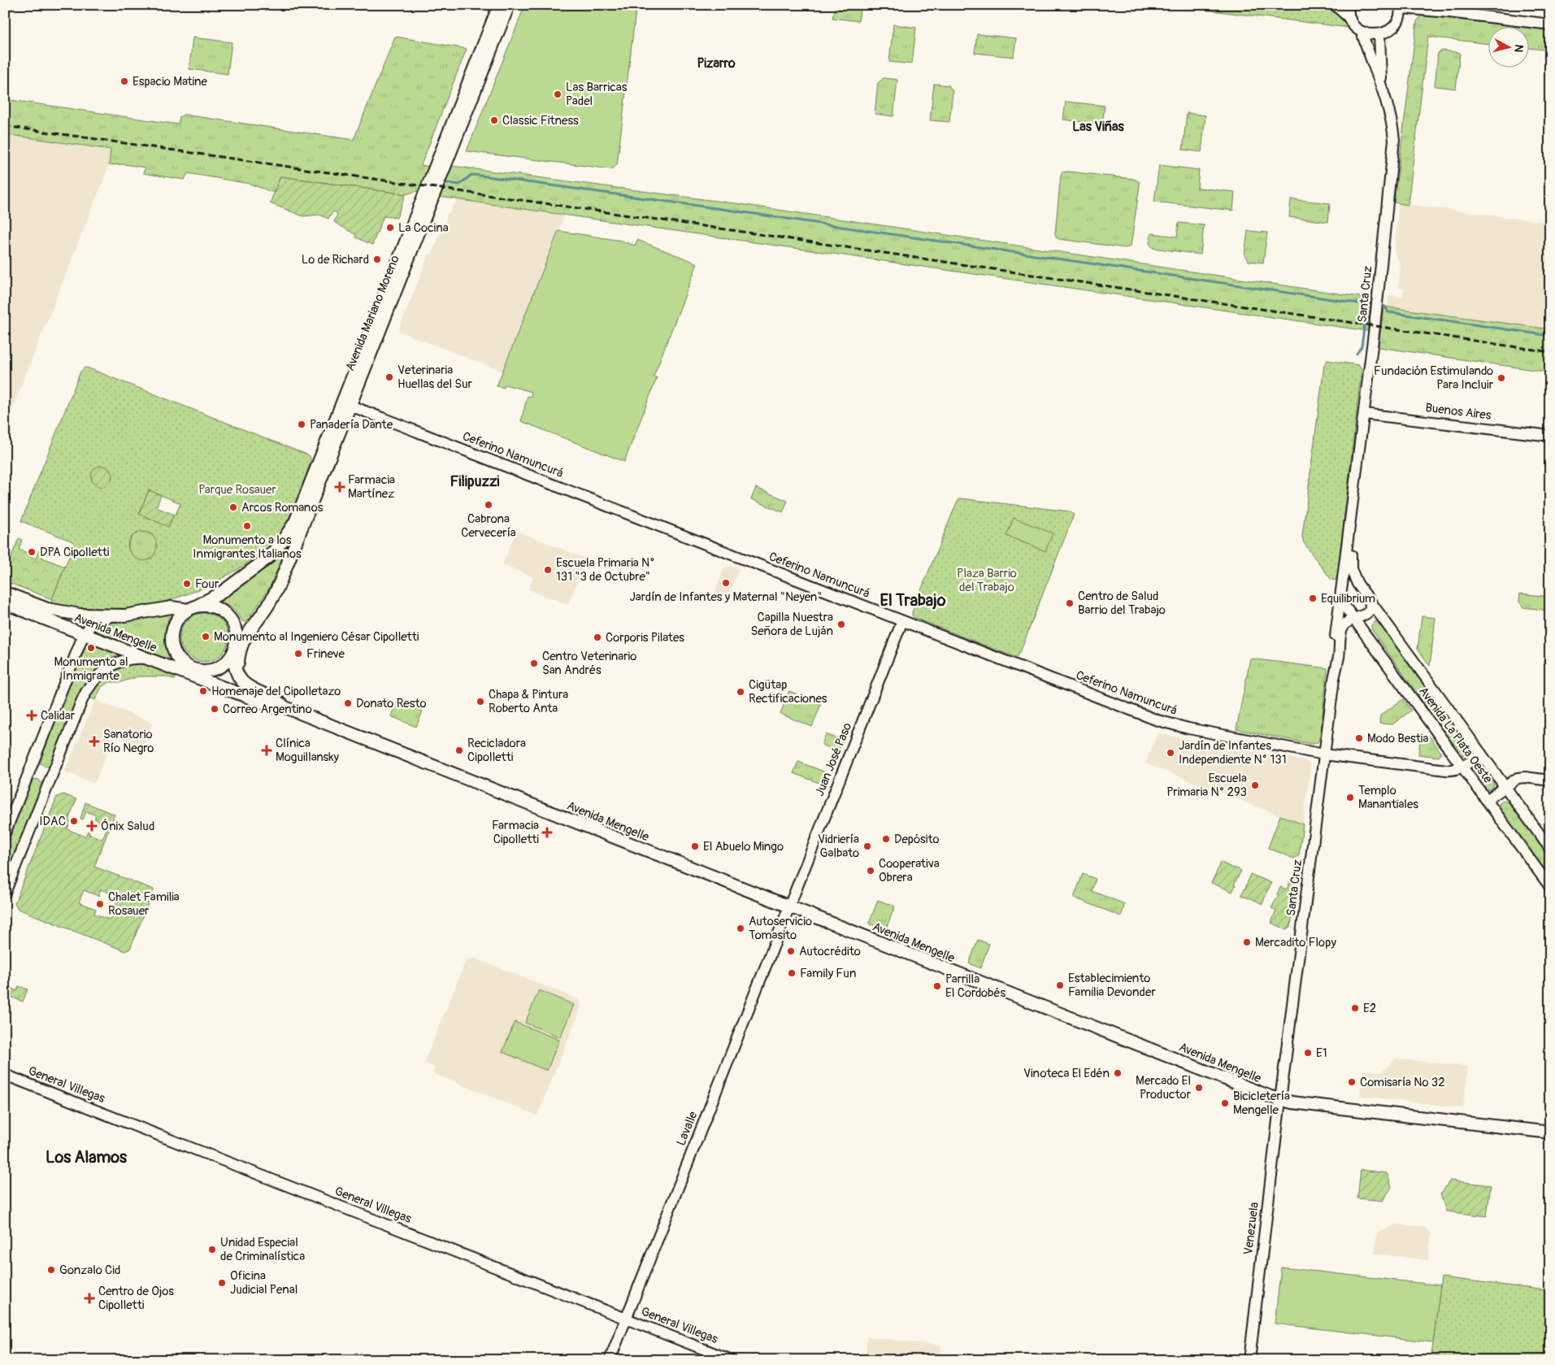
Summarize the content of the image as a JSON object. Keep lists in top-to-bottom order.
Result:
{
  "streets": {
    "main road": [
      "Santa Cruz",
      "Avenida Mariano Moreno",
      "Buenos Aires",
      "Ceferino Namuncurá",
      "Avenida Mengelle",
      "Avenida La Plata Oeste",
      "Juan José Paso",
      "General Villegas",
      "Lavalle",
      "Venezuela"
    ]
  },
  "crossings": [
    ["Santa Cruz", "Buenos Aires"],
    ["Santa Cruz", "Ceferino Namuncurá"],
    ["Santa Cruz", "Avenida Mengelle"],
    ["Santa Cruz", "Avenida La Plata Oeste"],
    ["Santa Cruz", "Venezuela"],
    ["Avenida Mariano Moreno", "Ceferino Namuncurá"],
    ["Avenida Mariano Moreno", "Avenida Mengelle"],
    ["Ceferino Namuncurá", "Avenida La Plata Oeste"],
    ["Ceferino Namuncurá", "Juan José Paso"],
    ["Avenida Mengelle", "Juan José Paso"],
    ["Avenida Mengelle", "Lavalle"],
    ["Avenida Mengelle", "Venezuela"],
    ["Juan José Paso", "Lavalle"],
    ["General Villegas", "Lavalle"]
  ],
  "districts": [
    "Pizarro",
    "Las Viñas",
    "Filipuzzi",
    "El Trabajo",
    "Los Alamos"
  ],
  "parks": ["Parque Rosauer", "Plaza Barrio del Trabajo"],
  "places": {
    "other": [
      "Espacio Matine",
      "Las Barricas Padel",
      "Classic Fitness",
      "La Cocina",
      "Lo de Richard",
      "Veterinaria Huellas del Sur",
      "Fundación Estimulando Para Incluir",
      "Panadería Dante",
      "Cabrona Cervecería",
      "Arcos Romanos",
      "Monumento a los Inmigrantes Italianos",
      "DPA Cipolletti",
      "Escuela Primaria N° 131 \"3 de Octubre\"",
      "Jardín de Infantes y Maternal \"Neyen\"",
      "Four",
      "Equilibrium",
      "Centro de Salud Barrio del Trabajo",
      "Capilla Nuestra Señora de Luján",
      "Monumento al Ingeniero César Cipolletti",
      "Corporis Pilates",
      "Monumento al Inmigrante",
      "Frineve",
      "Centro Veterinario San Andrés",
      "Homenaje del Cipolletazo",
      "Cigütap Rectificaciones",
      "Chapa & Pintura Roberto Anta",
      "Donato Resto",
      "Correo Argentino",
      "Modo Bestia",
      "Recicladora Cipolletti",
      "Jardín de Infantes Independiente N° 131",
      "Escuela Primaria N° 293",
      "Templo Manantiales",
      "IDAC",
      "Depósito",
      "El Abuelo Mingo",
      "Vidriería Galbato",
      "Cooperativa Obrera",
      "Chalet Familia Rosauer",
      "Autoservicio Tomasito",
      "Mercadito Flopy",
      "Autocrédito",
      "Family Fun",
      "Establecimiento Familia Devonder",
      "Parrilla El Cordobés",
      "E2",
      "E1",
      "Vinoteca El Edén",
      "Comisaría Nº 32",
      "Mercado El Productor",
      "Bicicletería Mengelle",
      "Unidad Especial de Criminalística",
      "Gonzalo Cid",
      "Oficina Judicial Penal"
    ],
    "health": [
      "Farmacia Martínez",
      "Calidar",
      "Sanatorio Río Negro",
      "Clínica Moguillansky",
      "Ónix Salud",
      "Farmacia Cipolletti",
      "Centro de Ojos Cipolletti"
    ]
  },
  "north": "right"
}
